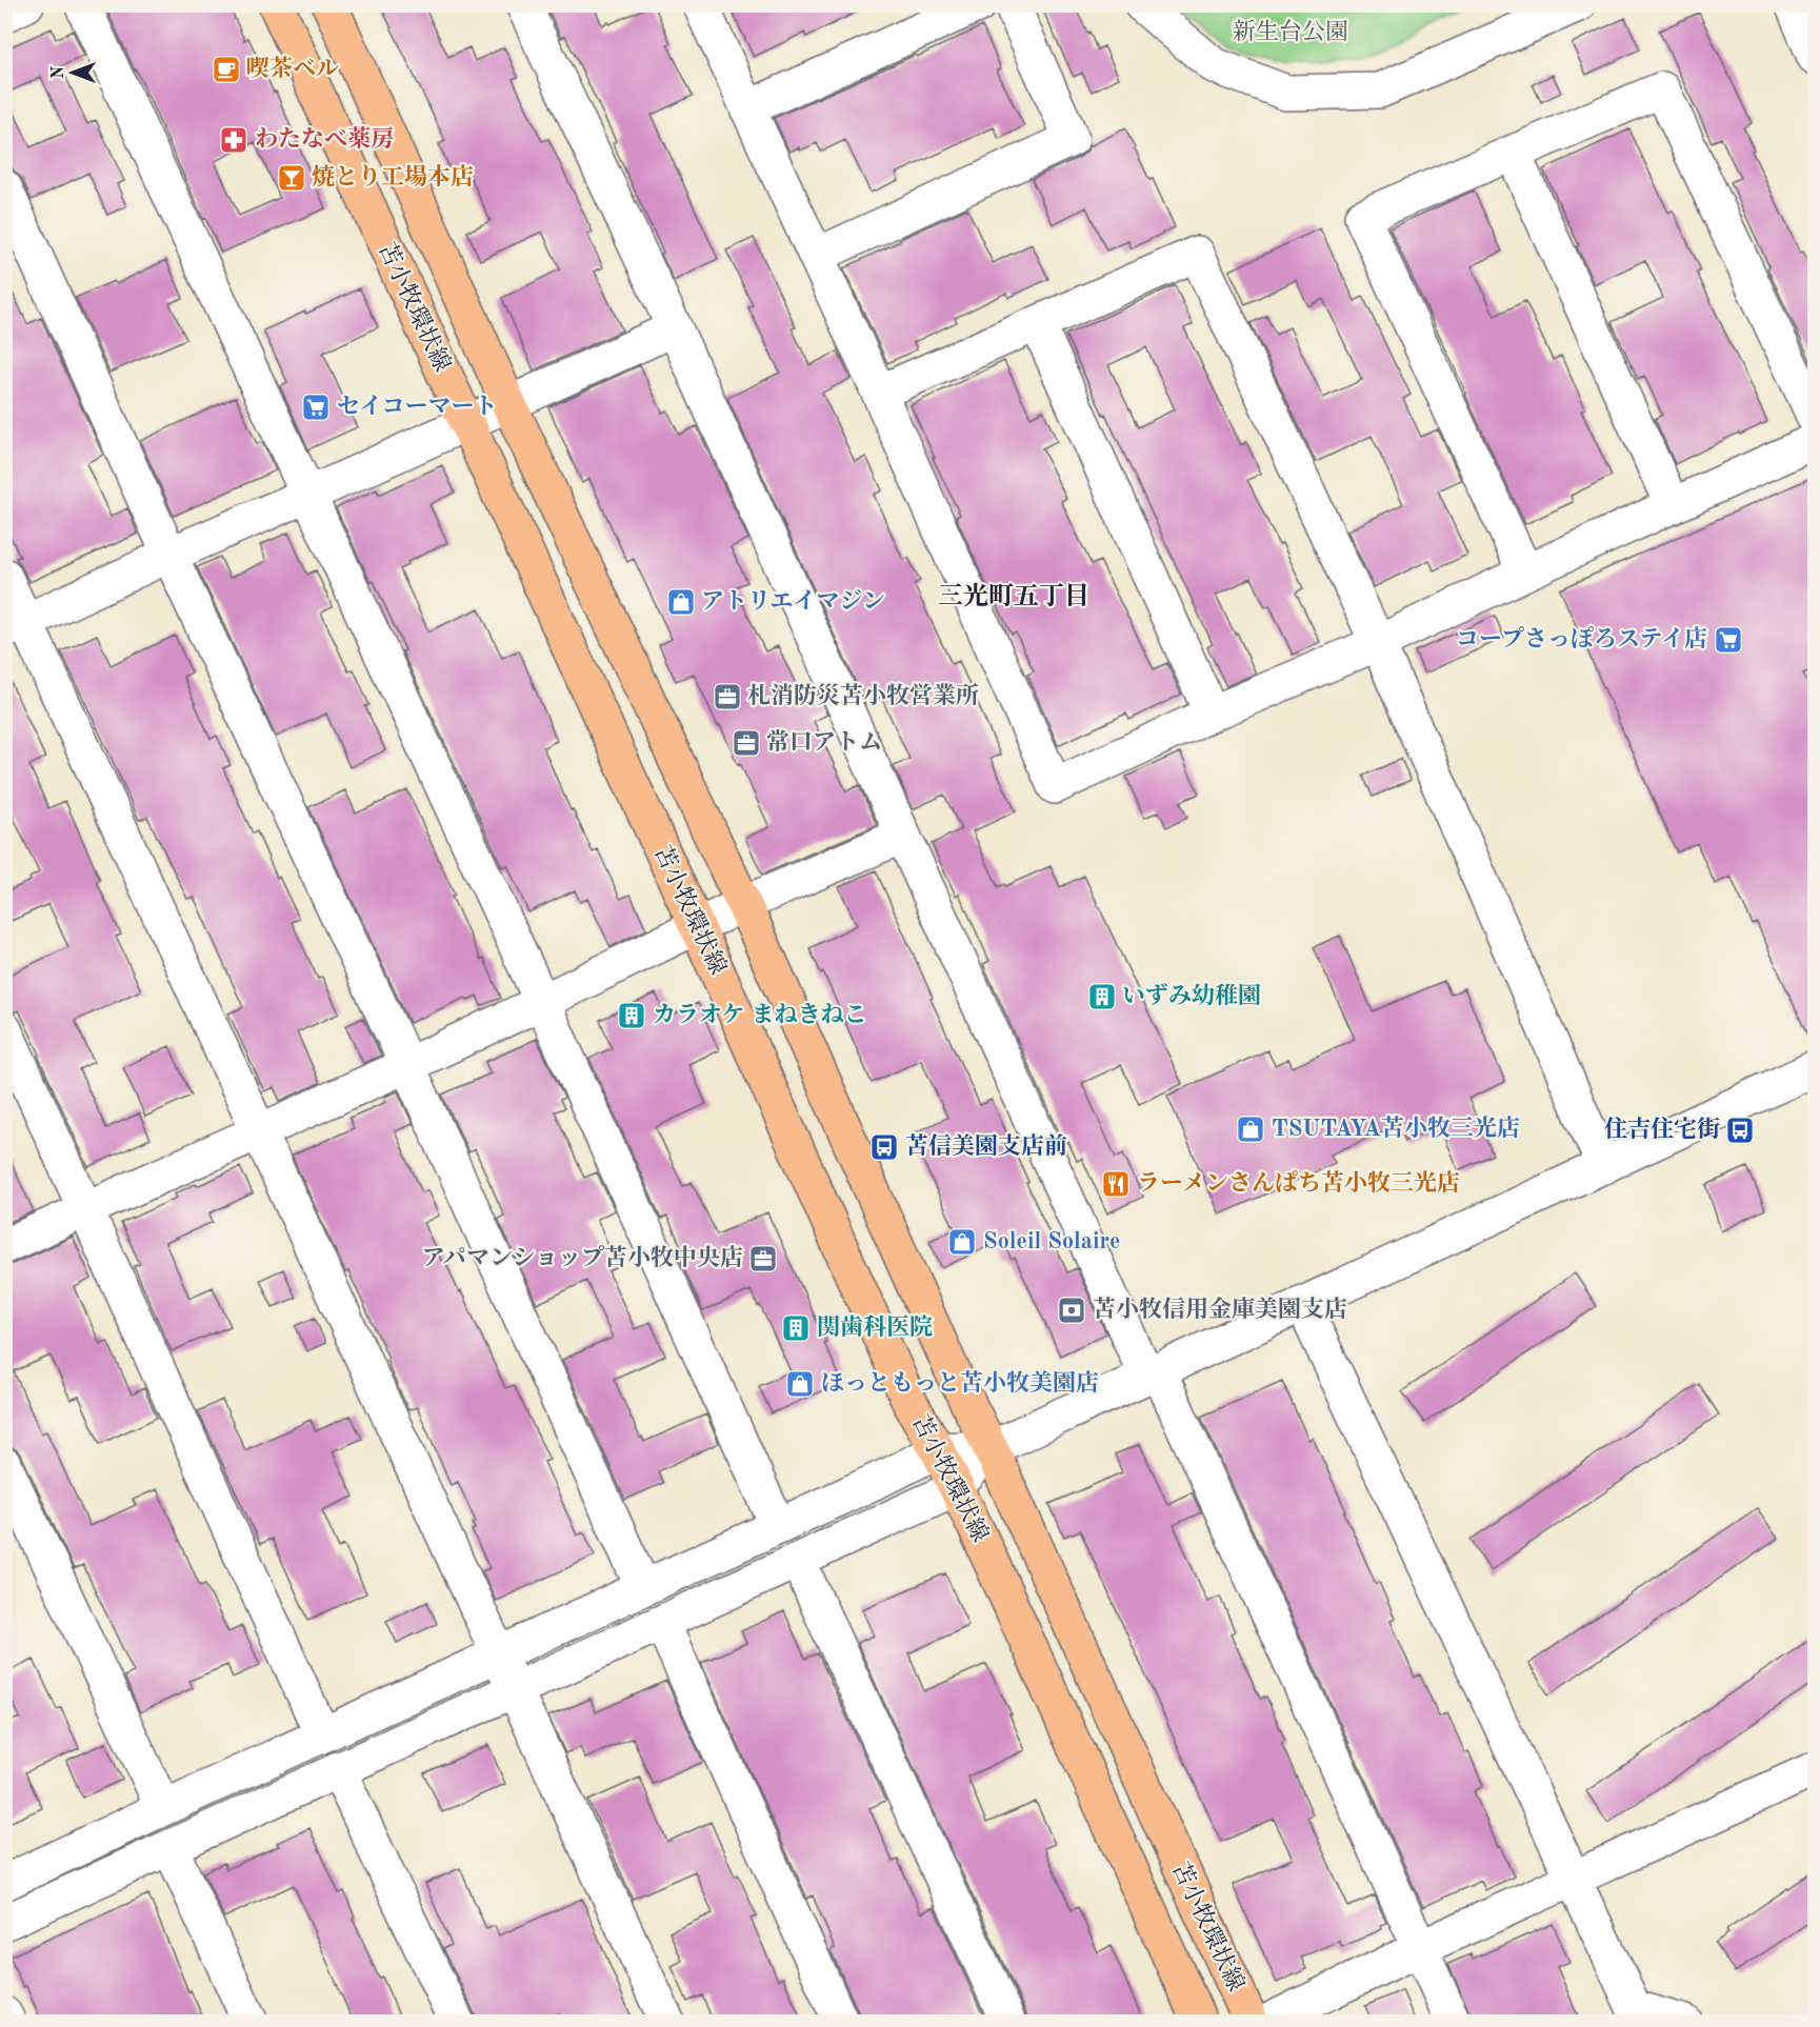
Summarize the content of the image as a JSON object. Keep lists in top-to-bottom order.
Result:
{
  "streets": {
    "main road": ["苫小牧環状線"]
  },
  "districts": ["三光町五丁目"],
  "parks": ["新生台公園"],
  "places": {
    "cafe": ["喫茶ベル"],
    "pharmacy": ["わたなべ薬房"],
    "bar": ["焼とり工場本店"],
    "supermarket": ["セイコーマート", "コープさっぽろステイ店"],
    "shop": [
      "アトリエイマジン",
      "TSUTAYA苫小牧三光店",
      "Soleil Solaire",
      "ほっともっと苫小牧美園店"
    ],
    "office": ["札消防災苫小牧営業所", "常口アトム", "アパマンショップ苫小牧中央店"],
    "building": ["いずみ幼稚園", "カラオケ まねきねこ", "関歯科医院"],
    "bus stop": ["住吉住宅街", "苫信美園支店前"],
    "restaurant": ["ラーメンさんぱち苫小牧三光店"],
    "bank": ["苫小牧信用金庫美園支店"]
  },
  "north": "left"
}
